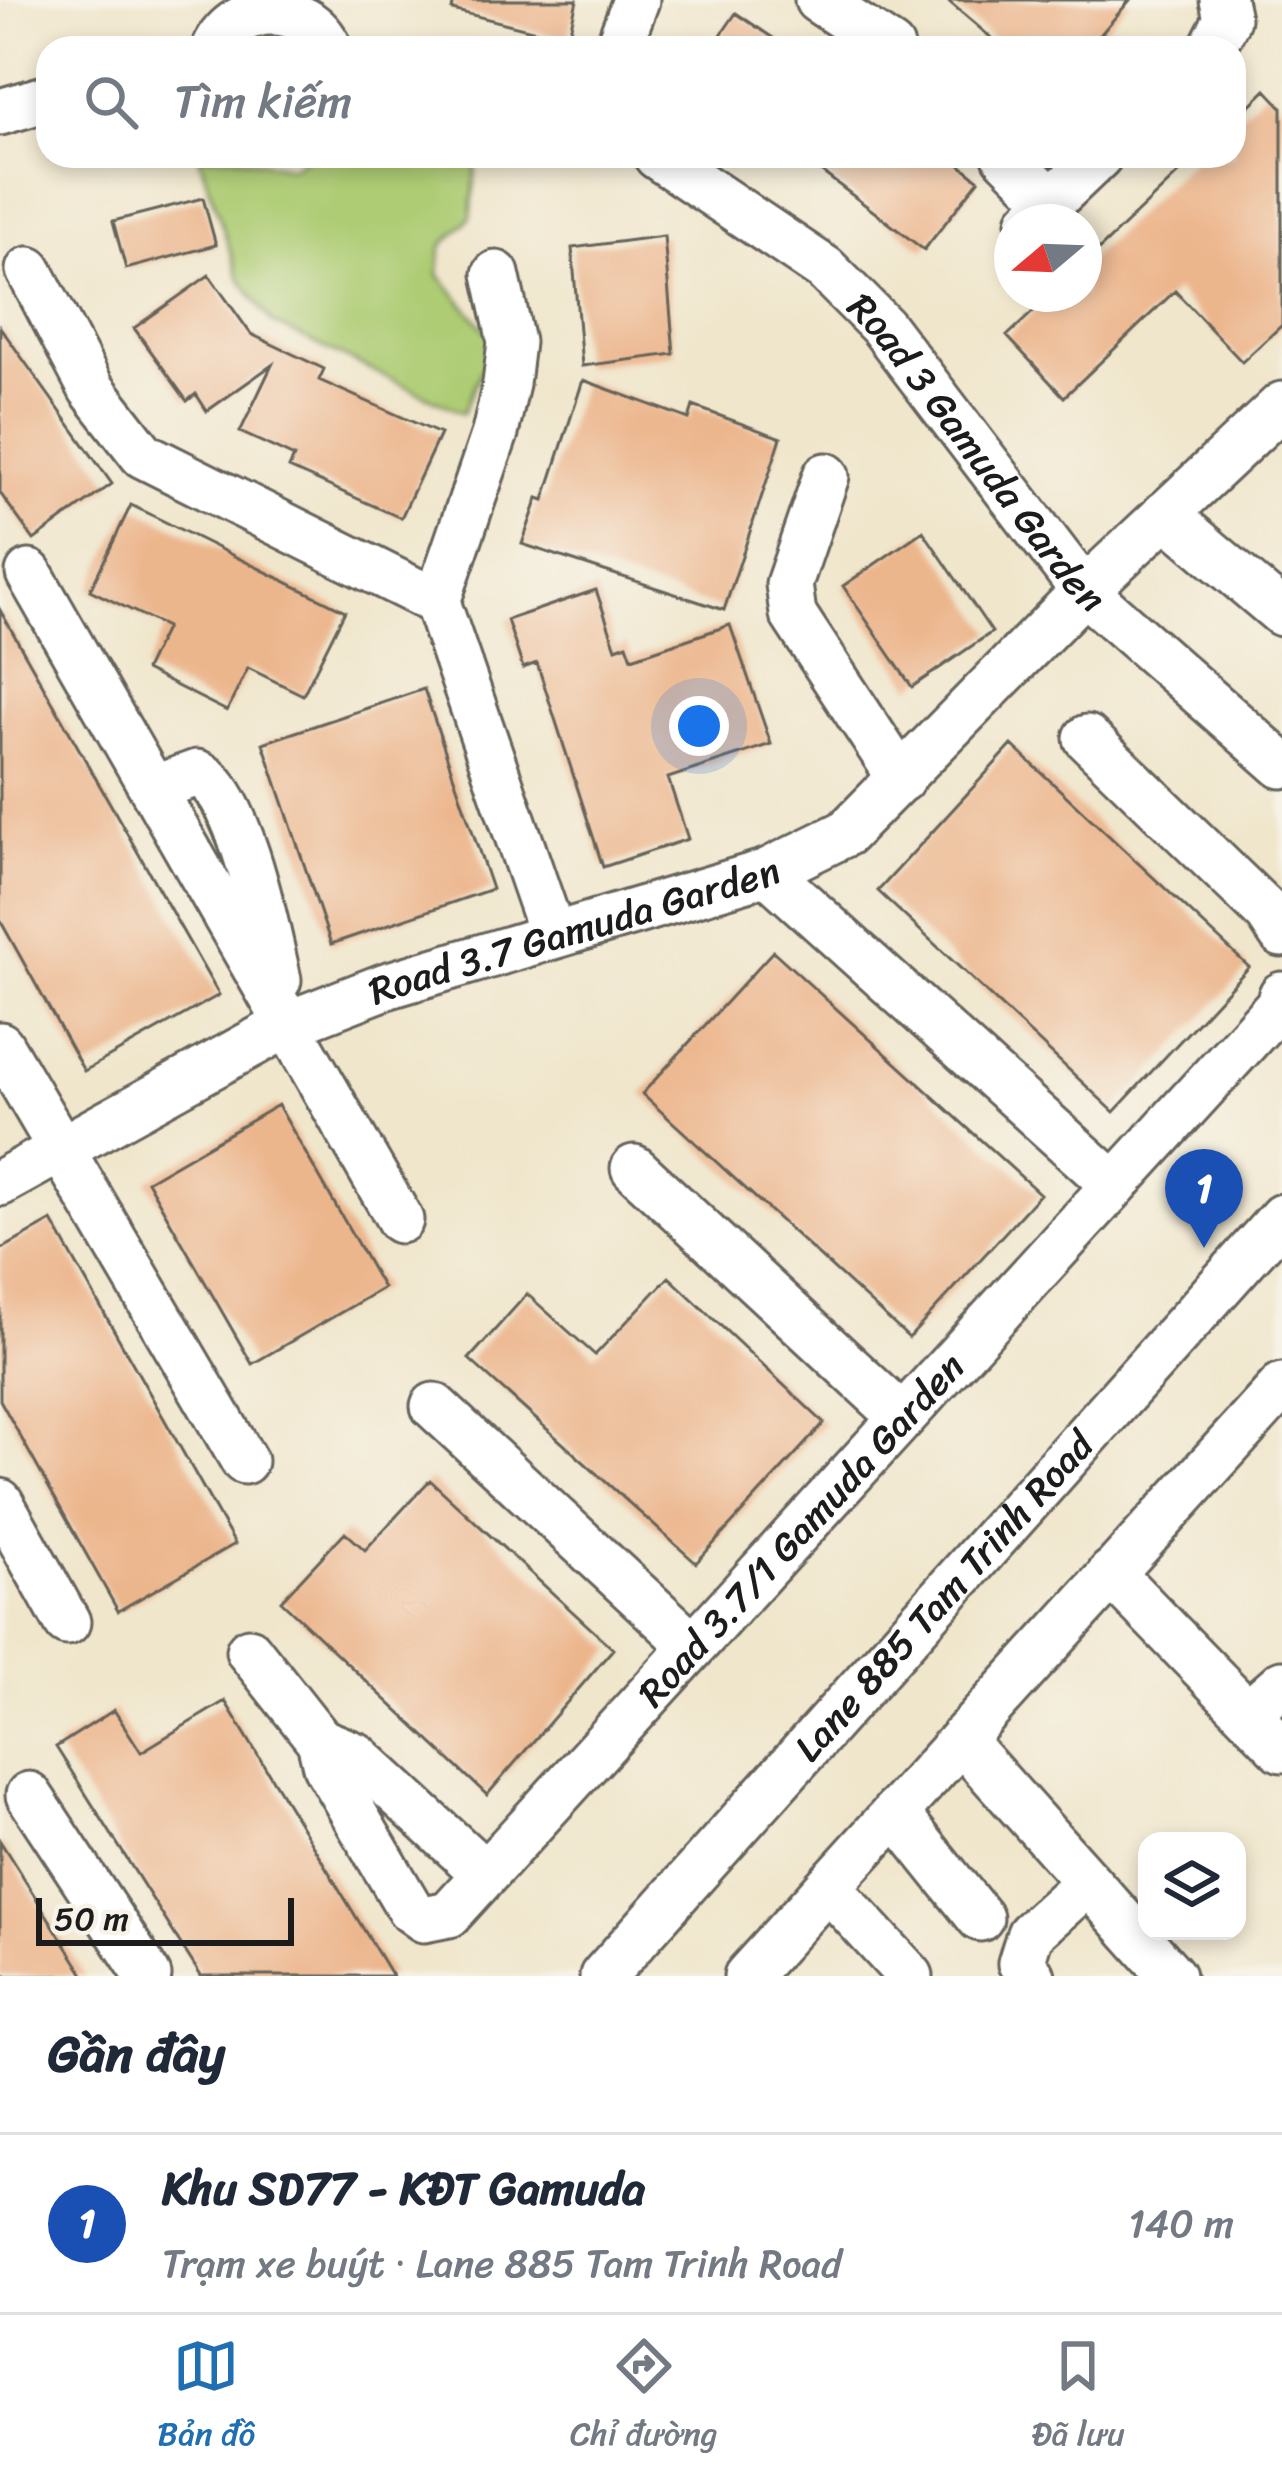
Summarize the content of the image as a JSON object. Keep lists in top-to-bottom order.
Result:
{
  "streets": {
    "street": [
      "Road 3 Gamuda Garden",
      "Road 3.7 Gamuda Garden",
      "Road 3.7/1 Gamuda Garden",
      "Lane 885 Tam Trinh Road"
    ]
  },
  "crossings": [
    ["Road 3 Gamuda Garden", "Road 3.7 Gamuda Garden"]
  ],
  "scale_bar": "50 m",
  "north": "left",
  "page": {
    "search": "Tìm kiếm",
    "pins": "1",
    "scale": "50 m",
    "heading": "Gần đây",
    "list": [
      {
        "mark": "1",
        "name": "Khu SD77 - KĐT Gamuda",
        "note": "Trạm xe buýt · Lane 885 Tam Trinh Road",
        "value": "140 m"
      }
    ],
    "nav": ["Bản đồ", "Chỉ đường", "Đã lưu"]
  }
}
